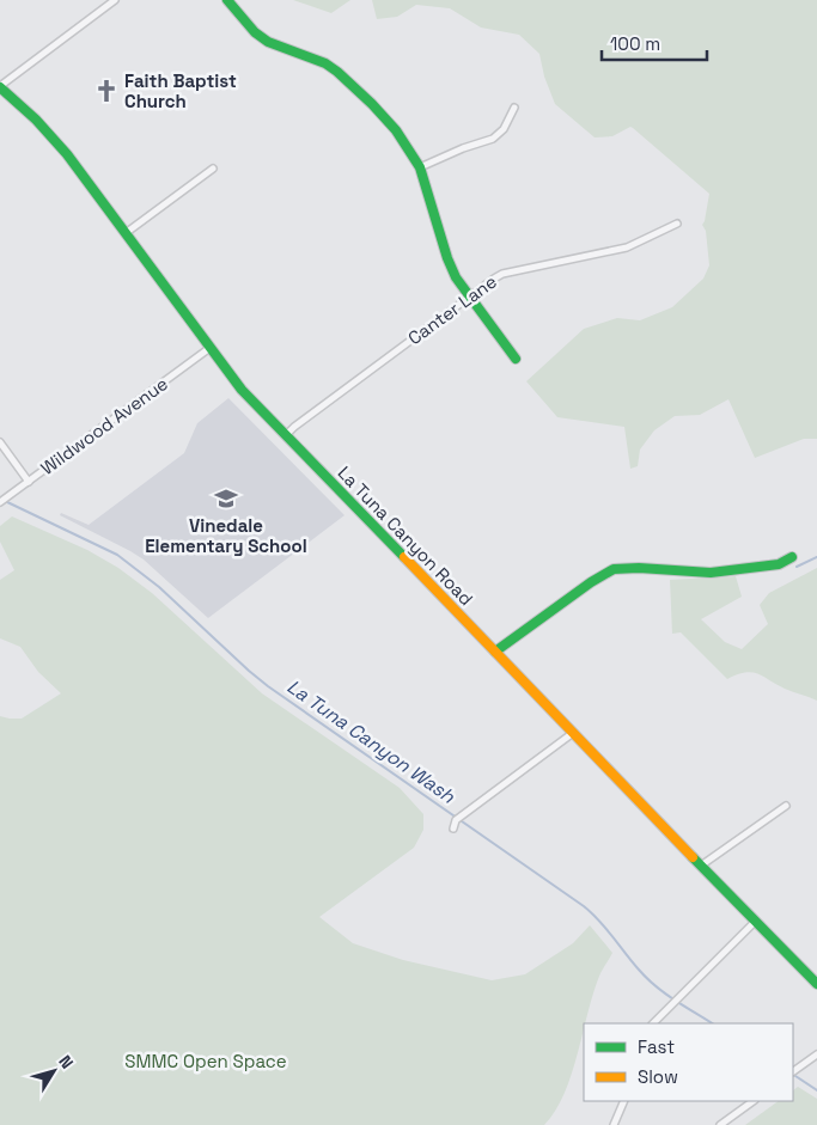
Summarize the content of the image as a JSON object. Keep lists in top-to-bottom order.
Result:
{
  "streets": {
    "main road": ["La Tuna Canyon Road"],
    "street": ["Canter Lane", "Wildwood Avenue"]
  },
  "crossings": [
    ["Canter Lane", "La Tuna Canyon Road"],
    ["Wildwood Avenue", "La Tuna Canyon Road"]
  ],
  "water": ["La Tuna Canyon Wash"],
  "parks": ["SMMC Open Space"],
  "places": {
    "church": ["Faith Baptist Church"],
    "school or university": ["Vinedale Elementary School"]
  },
  "legend": ["Fast", "Slow"],
  "scale_bar": "100 m",
  "north": "top right"
}
